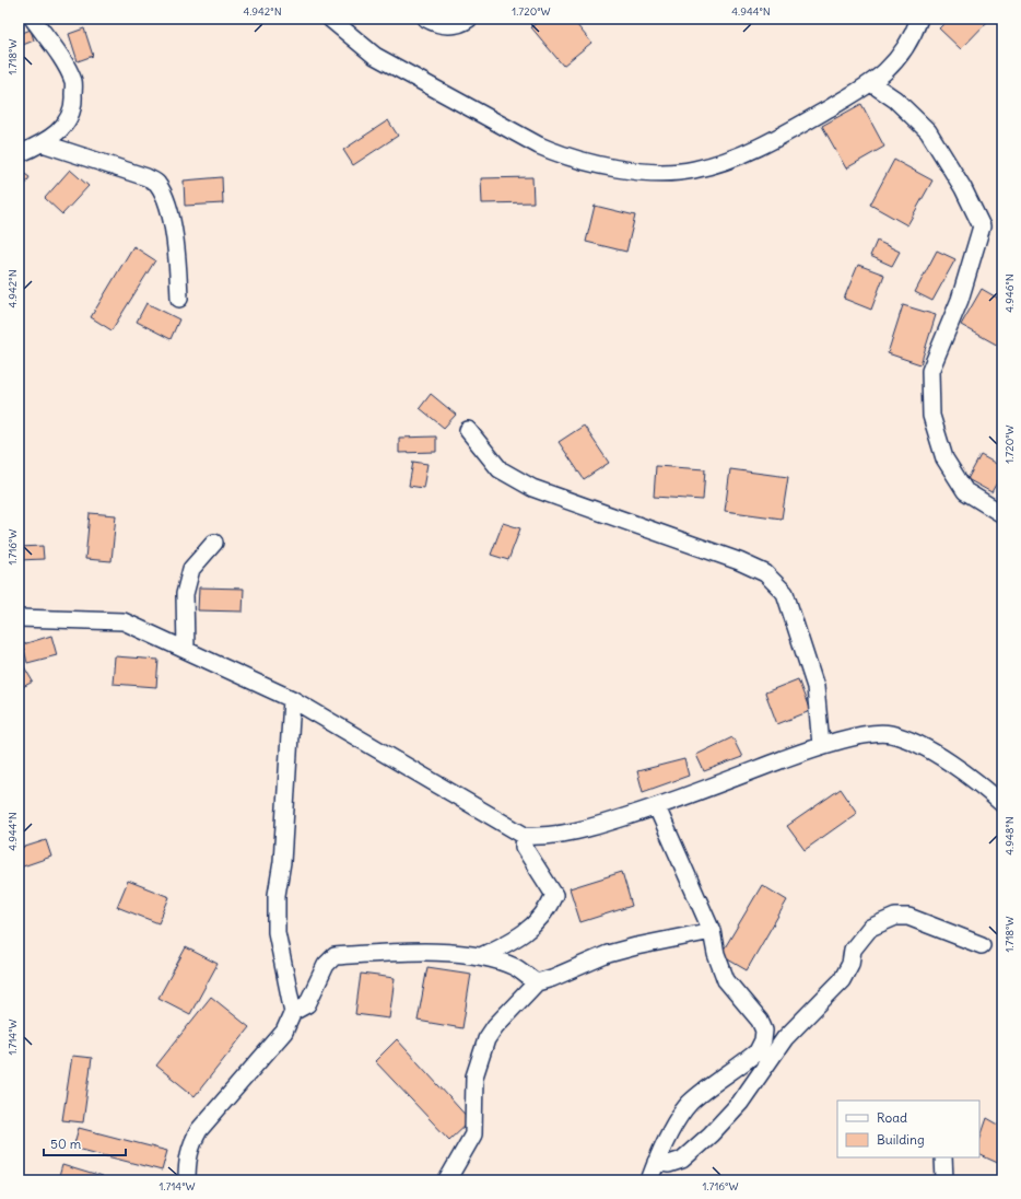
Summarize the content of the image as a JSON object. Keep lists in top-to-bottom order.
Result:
{
  "legend": ["Road", "Building"],
  "scale_bar": "50 m",
  "coordinates": [
    "4.942°N",
    "1.720°W",
    "4.944°N",
    "1.718°W",
    "4.946°N",
    "1.716°W",
    "4.948°N",
    "1.714°W"
  ]
}
